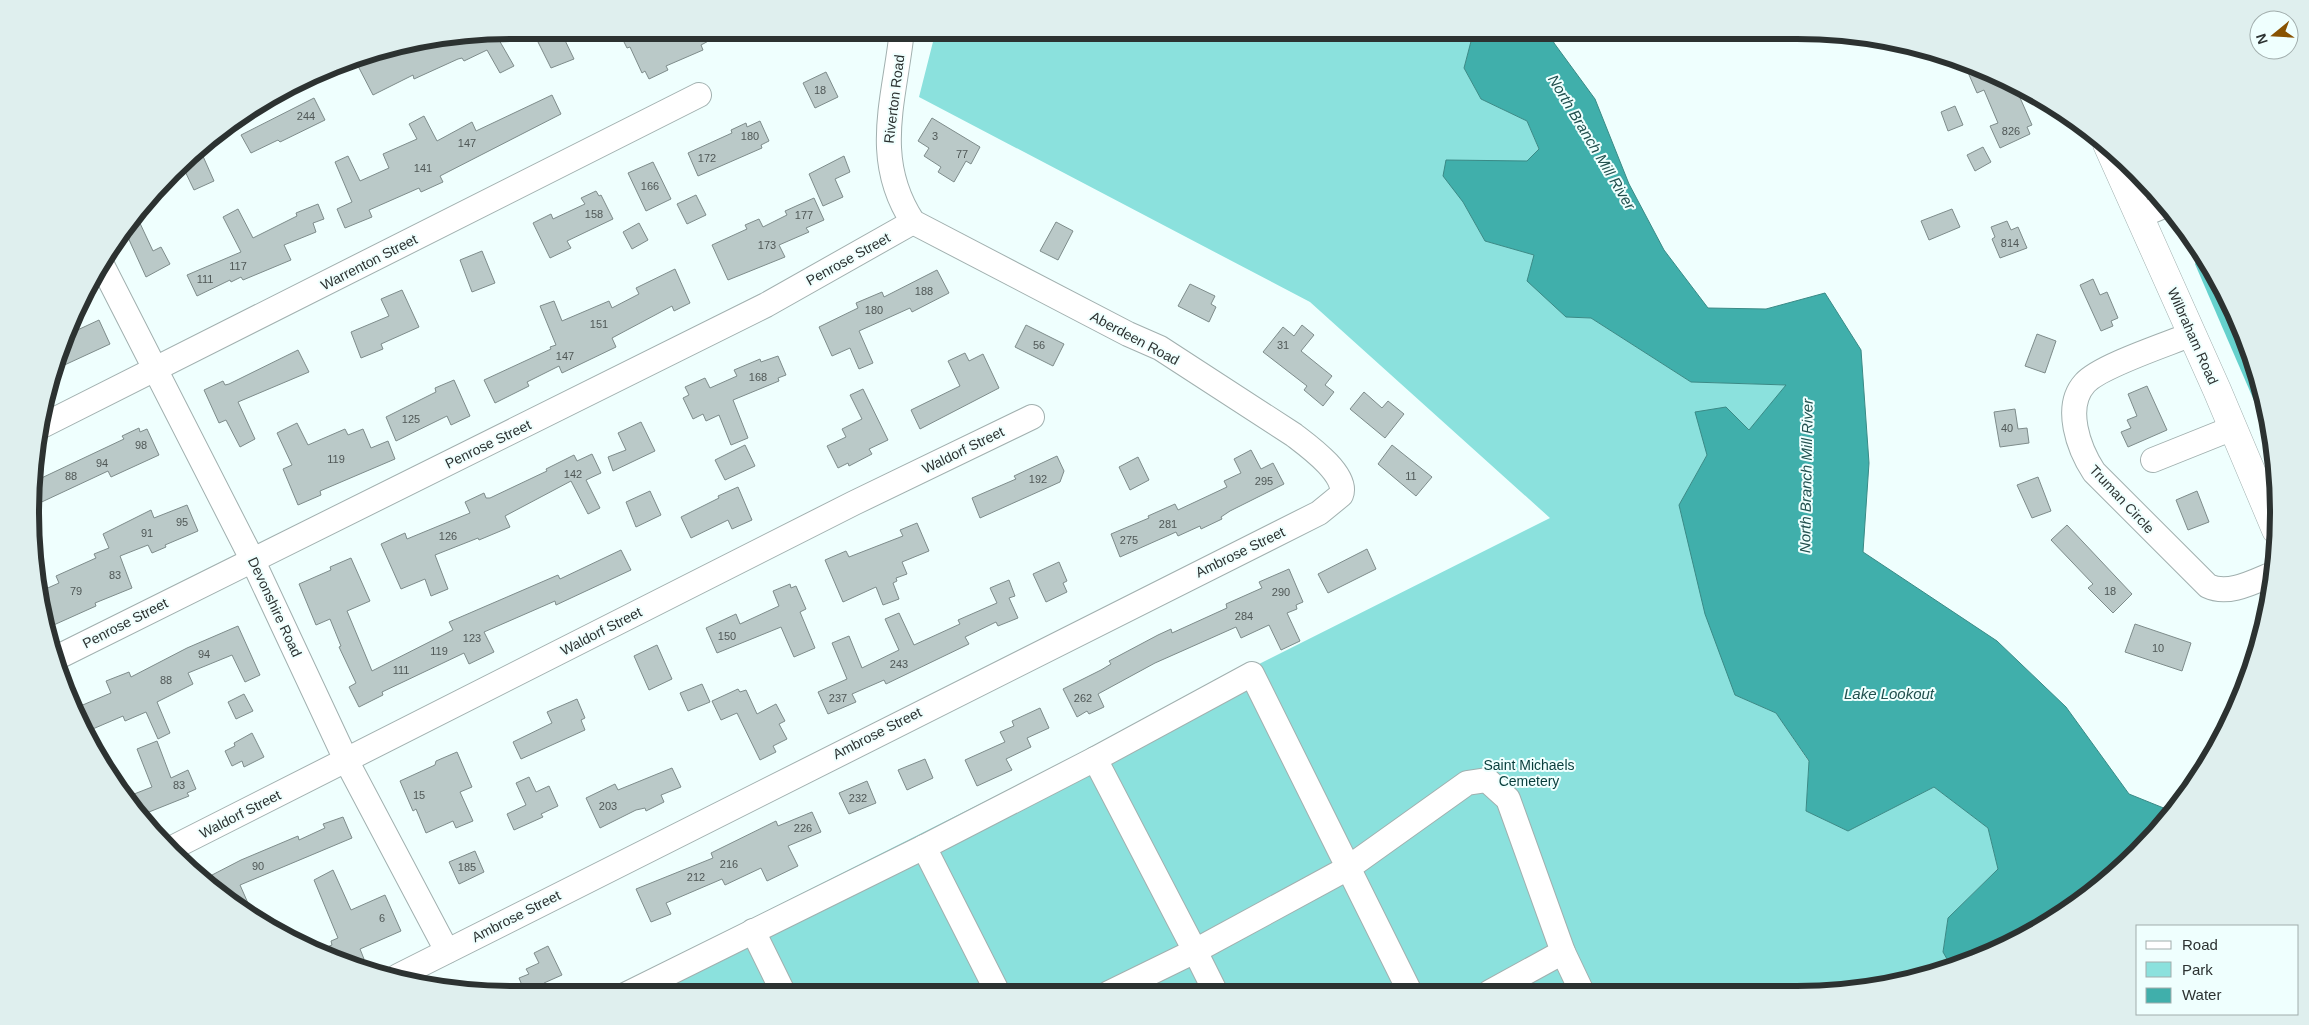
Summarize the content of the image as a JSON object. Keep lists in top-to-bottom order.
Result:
{
  "streets": {
    "main road": ["Wilbraham Road"],
    "street": [
      "Riverton Road",
      "Penrose Street",
      "Warrenton Street",
      "Aberdeen Road",
      "Waldorf Street",
      "Truman Circle",
      "Ambrose Street",
      "Devonshire Road"
    ]
  },
  "crossings": [
    ["Riverton Road", "Penrose Street"],
    ["Riverton Road", "Aberdeen Road"],
    ["Penrose Street", "Aberdeen Road"],
    ["Penrose Street", "Devonshire Road"],
    ["Warrenton Street", "Devonshire Road"],
    ["Wilbraham Road", "Truman Circle"],
    ["Aberdeen Road", "Ambrose Street"],
    ["Waldorf Street", "Devonshire Road"],
    ["Ambrose Street", "Devonshire Road"]
  ],
  "water": ["North Branch Mill River", "Lake Lookout"],
  "parks": ["Saint Michaels Cemetery"],
  "house_numbers": [
    "18",
    "244",
    "826",
    "180",
    "3",
    "147",
    "77",
    "172",
    "141",
    "166",
    "158",
    "177",
    "814",
    "173",
    "117",
    "111",
    "188",
    "180",
    "151",
    "56",
    "31",
    "147",
    "168",
    "125",
    "40",
    "98",
    "119",
    "94",
    "142",
    "88",
    "11",
    "192",
    "295",
    "95",
    "281",
    "91",
    "126",
    "275",
    "83",
    "79",
    "18",
    "290",
    "284",
    "150",
    "123",
    "10",
    "119",
    "94",
    "243",
    "111",
    "88",
    "237",
    "262",
    "83",
    "15",
    "232",
    "203",
    "226",
    "216",
    "90",
    "185",
    "212",
    "6"
  ],
  "legend": ["Road", "Park", "Water"],
  "north": "left"
}
